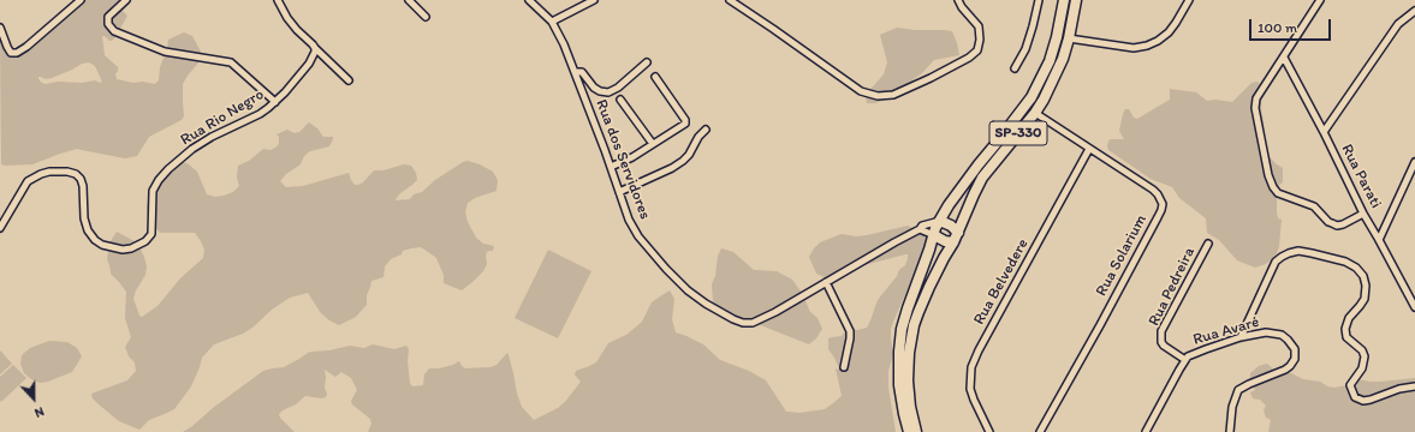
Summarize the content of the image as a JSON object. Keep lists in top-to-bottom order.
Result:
{
  "streets": {
    "main road": ["SP-330"],
    "street": [
      "Rua Rio Negro",
      "Rua dos Servidores",
      "Rua Parati",
      "Rua Solarium",
      "Rua Belvedere",
      "Rua Pedreira",
      "Rua Avaré"
    ]
  },
  "crossings": [
    ["SP-330", "Rua dos Servidores"],
    ["SP-330", "Rua Solarium"],
    ["Rua Solarium", "Rua Belvedere"],
    ["Rua Pedreira", "Rua Avaré"]
  ],
  "scale_bar": "100 m",
  "north": "bottom"
}
